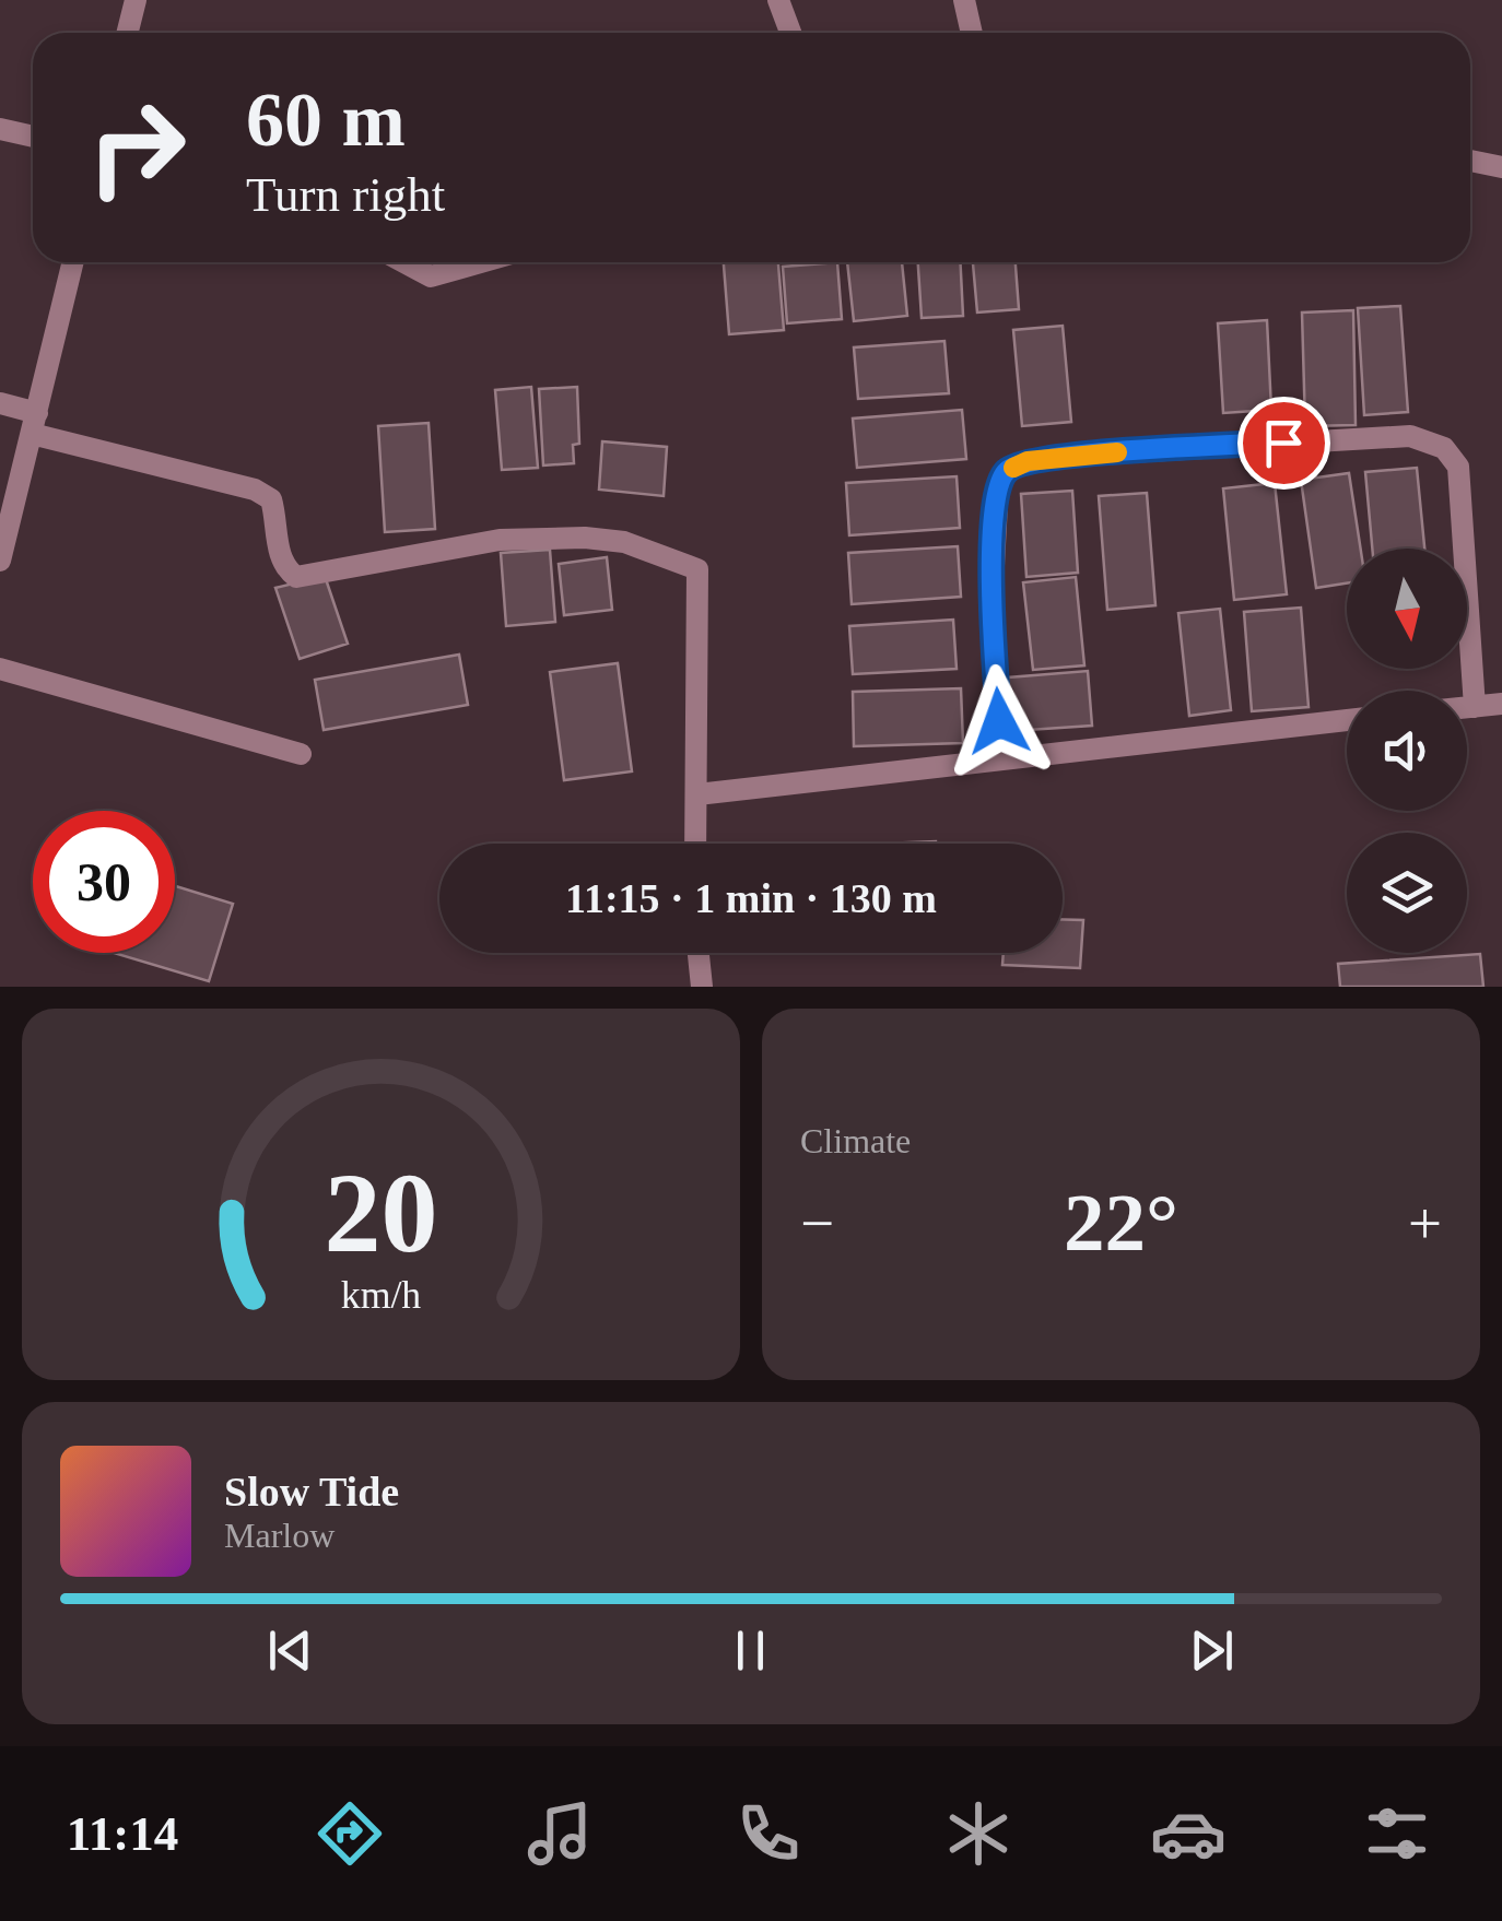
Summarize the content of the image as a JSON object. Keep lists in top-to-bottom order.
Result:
{
  "north": "bottom",
  "page": {
    "turn": ["60 m", "Turn right"],
    "limit": "30",
    "trip": "11:15 · 1 min · 130 m",
    "tile": "Climate",
    "heat": ["−", "22°", "+"],
    "song": ["Slow Tide", "Marlow"],
    "tabs": "11:14",
    "gauge": ["20", "km/h"]
  }
}
